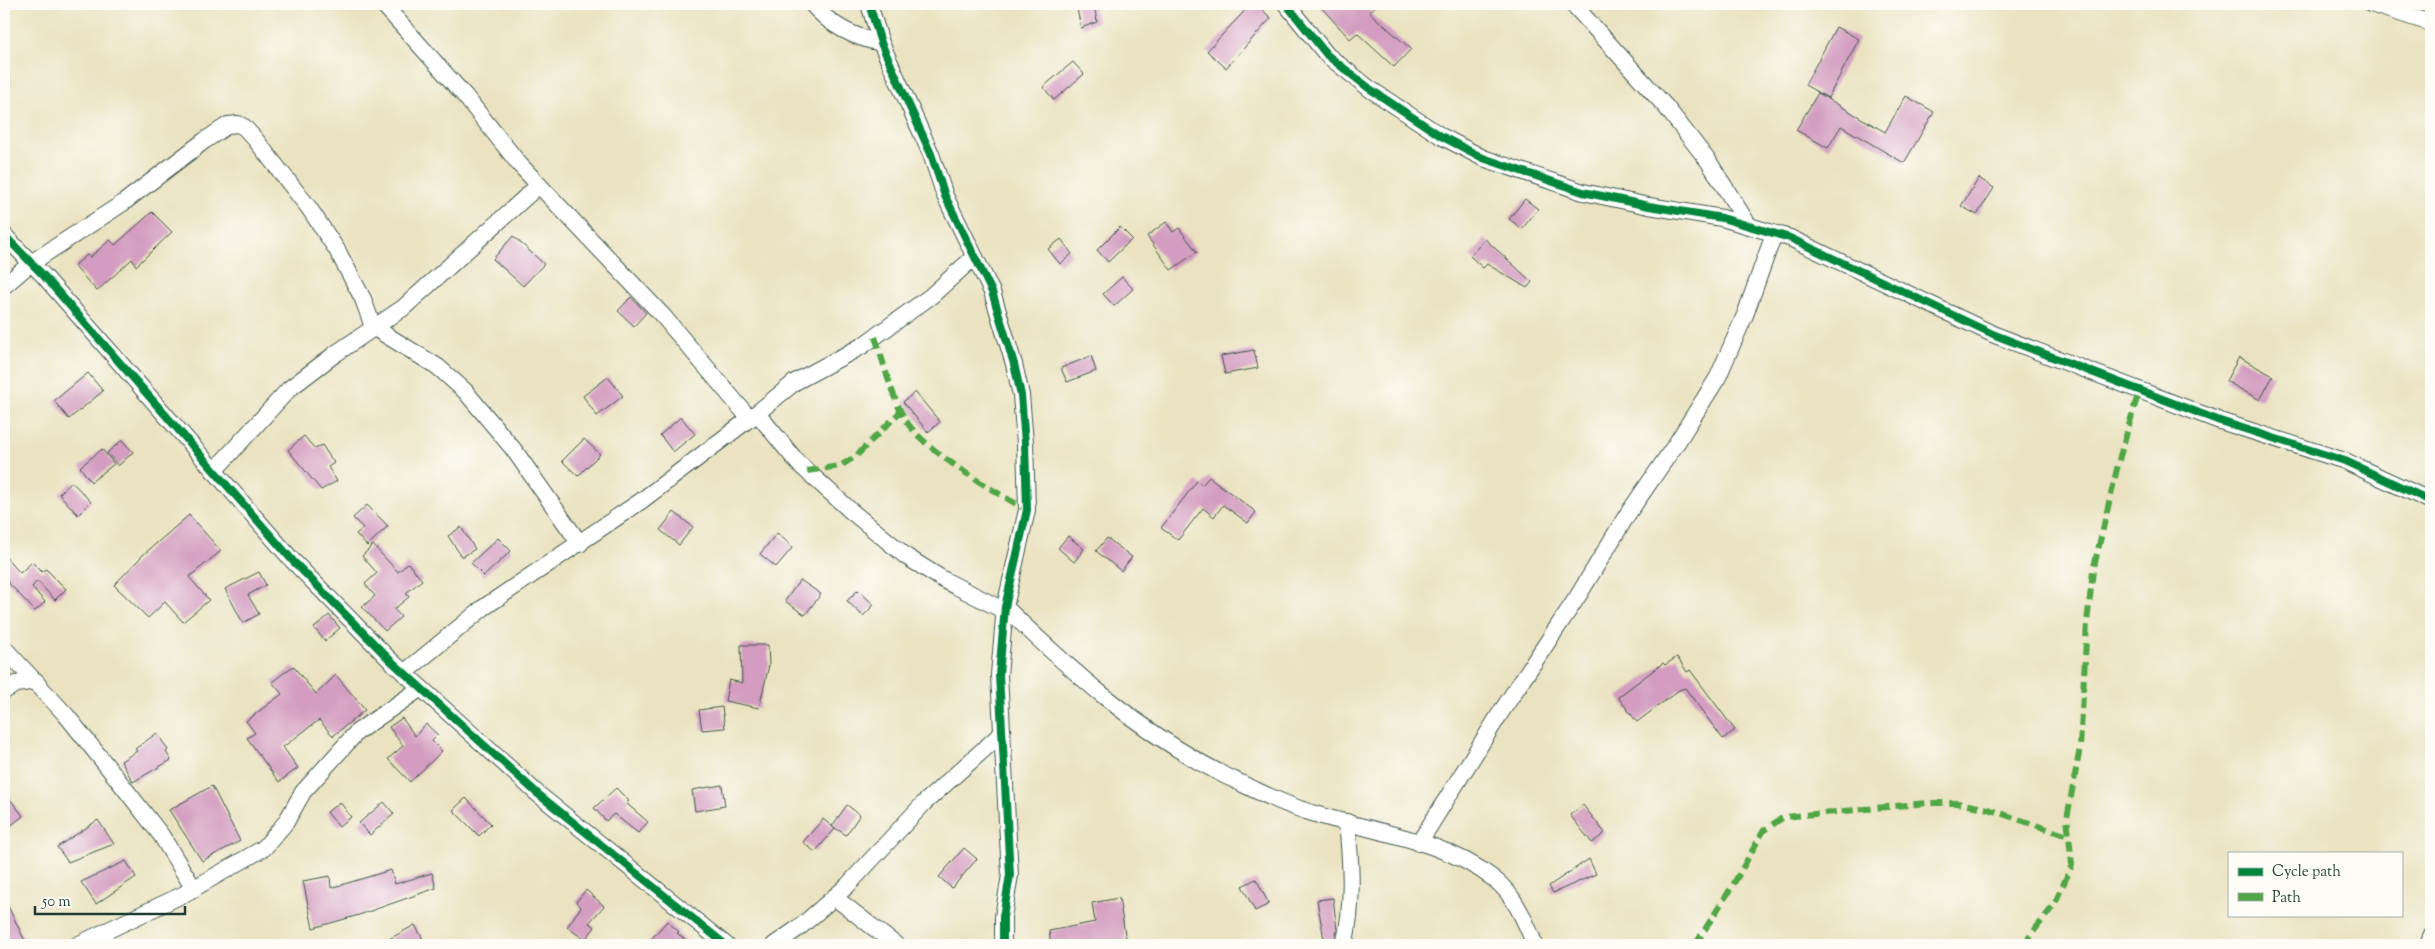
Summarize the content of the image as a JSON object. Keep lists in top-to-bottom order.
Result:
{
  "legend": ["Cycle path", "Path"],
  "scale_bar": "50 m"
}
